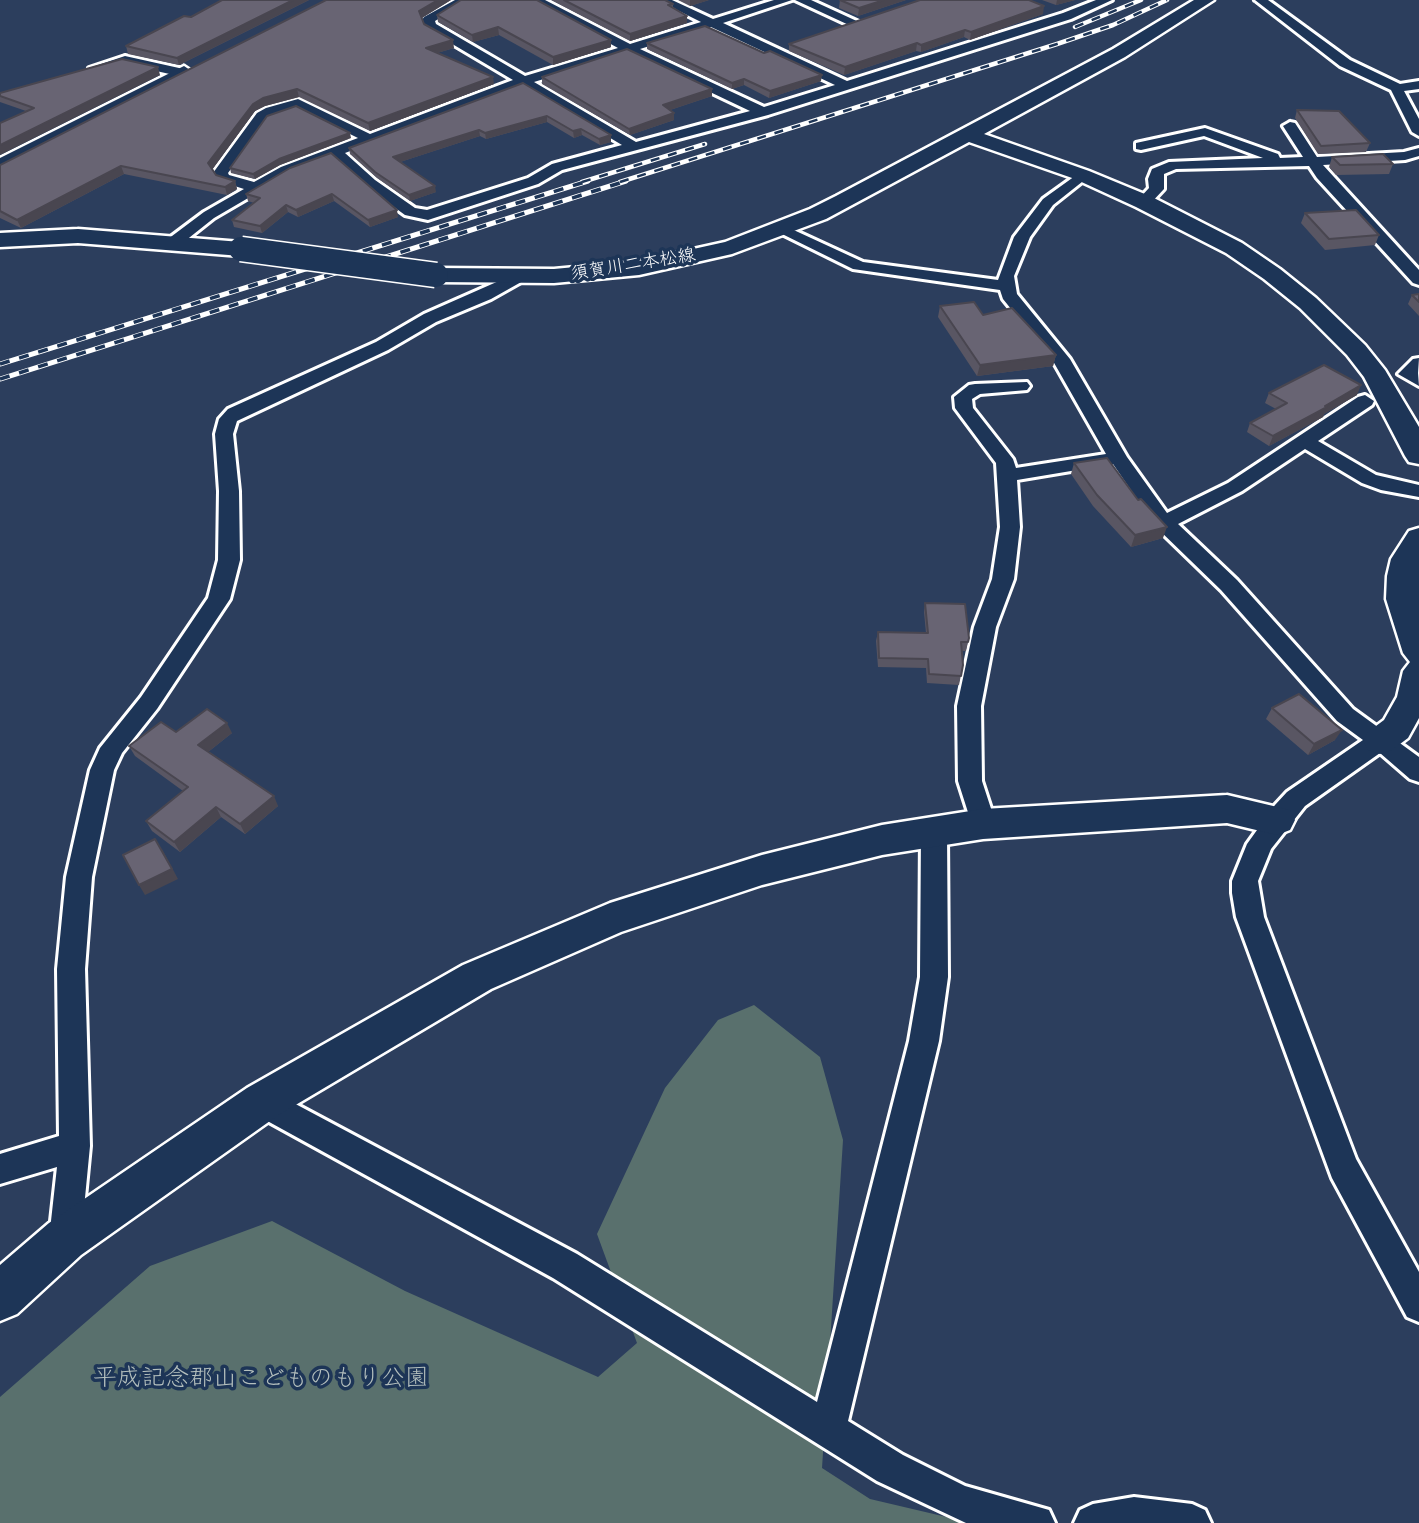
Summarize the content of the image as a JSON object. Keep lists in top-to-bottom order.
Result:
{
  "streets": {
    "street": ["須賀川二本松線"]
  },
  "parks": ["平成記念郡山こどものもり公園"]
}
